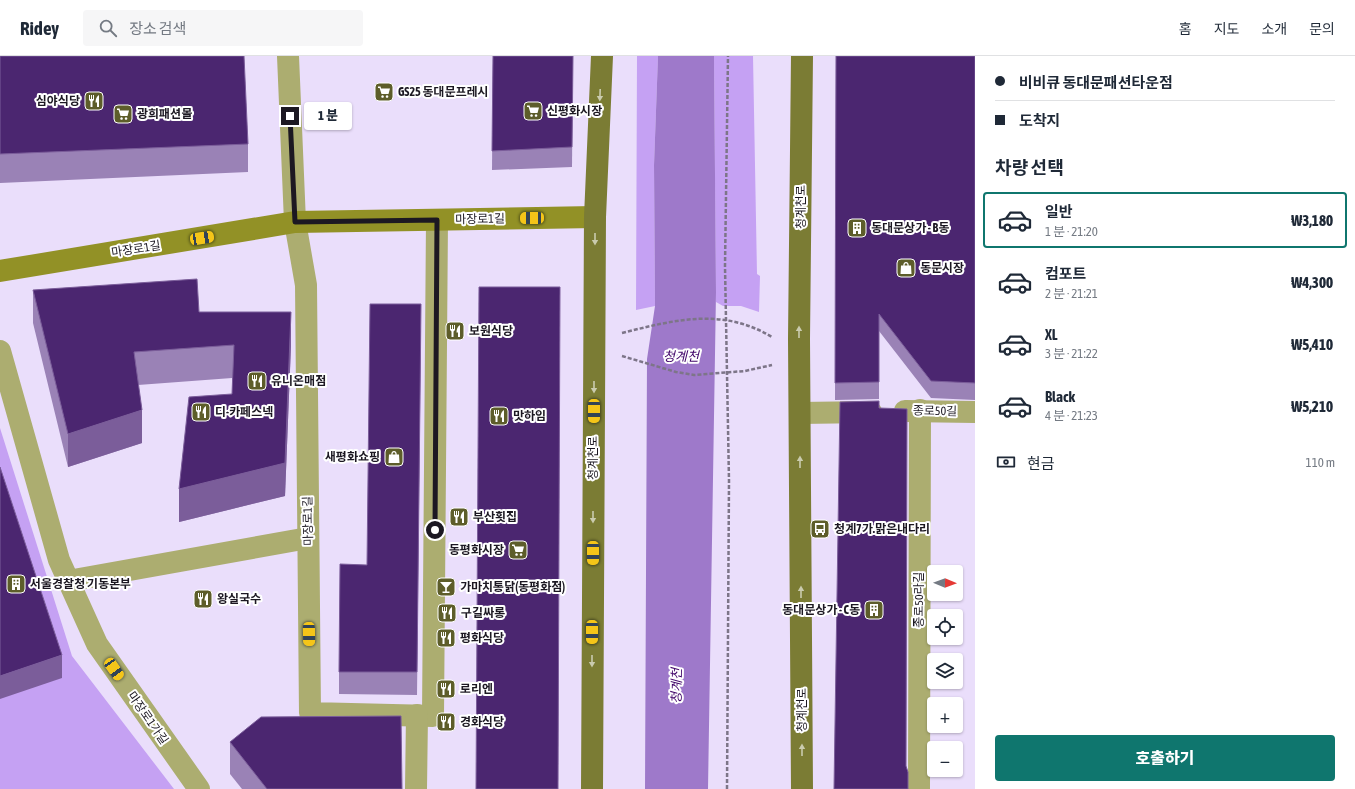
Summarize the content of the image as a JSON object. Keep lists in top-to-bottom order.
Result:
{
  "streets": {
    "main road": ["청계천로", "마장로1길"],
    "street": ["종로50길", "종로50라길", "마장로1가길"]
  },
  "crossings": [
    ["청계천로", "마장로1길"],
    ["청계천로", "종로50길"],
    ["종로50길", "종로50라길"]
  ],
  "water": ["청계천"],
  "places": {
    "supermarket": [
      "GS25 동대문프레시",
      "신평화시장",
      "광희패션몰",
      "동평화시장"
    ],
    "restaurant": [
      "심야식당",
      "보원식당",
      "유니온매점",
      "디-카페스넥",
      "맛하임",
      "부산횟집",
      "왕실국수",
      "구길싸롱",
      "평화식당",
      "로리엔",
      "경화식당"
    ],
    "building": ["동대문상가 - B동", "서울경찰청 기동본부", "동대문상가 - C동"],
    "shop": ["동문시장", "새평화쇼핑"],
    "bus stop": ["청계7가.맑은내다리"],
    "bar": ["가마치통닭(동평화점)"]
  },
  "north": "right",
  "page": {
    "header": "Ridey",
    "search": "장소 검색",
    "nav": [
      "홈",
      "지도",
      "소개",
      "문의"
    ],
    "banner": ["비비큐 동대문패션타운점", "도착지"],
    "bubble": "1 분",
    "heading": "차량 선택",
    "list": [
      {
        "name": "일반",
        "note": "1 분 · 21:20",
        "value": "₩3,180"
      },
      {
        "name": "컴포트",
        "note": "2 분 · 21:21",
        "value": "₩4,300"
      },
      {
        "name": "XL",
        "note": "3 분 · 21:22",
        "value": "₩5,410"
      },
      {
        "name": "Black",
        "note": "4 분 · 21:23",
        "value": "₩5,210"
      }
    ],
    "pay": ["현금", "110 m"],
    "map_buttons": ["+", "−"],
    "buttons": "호출하기"
  }
}
